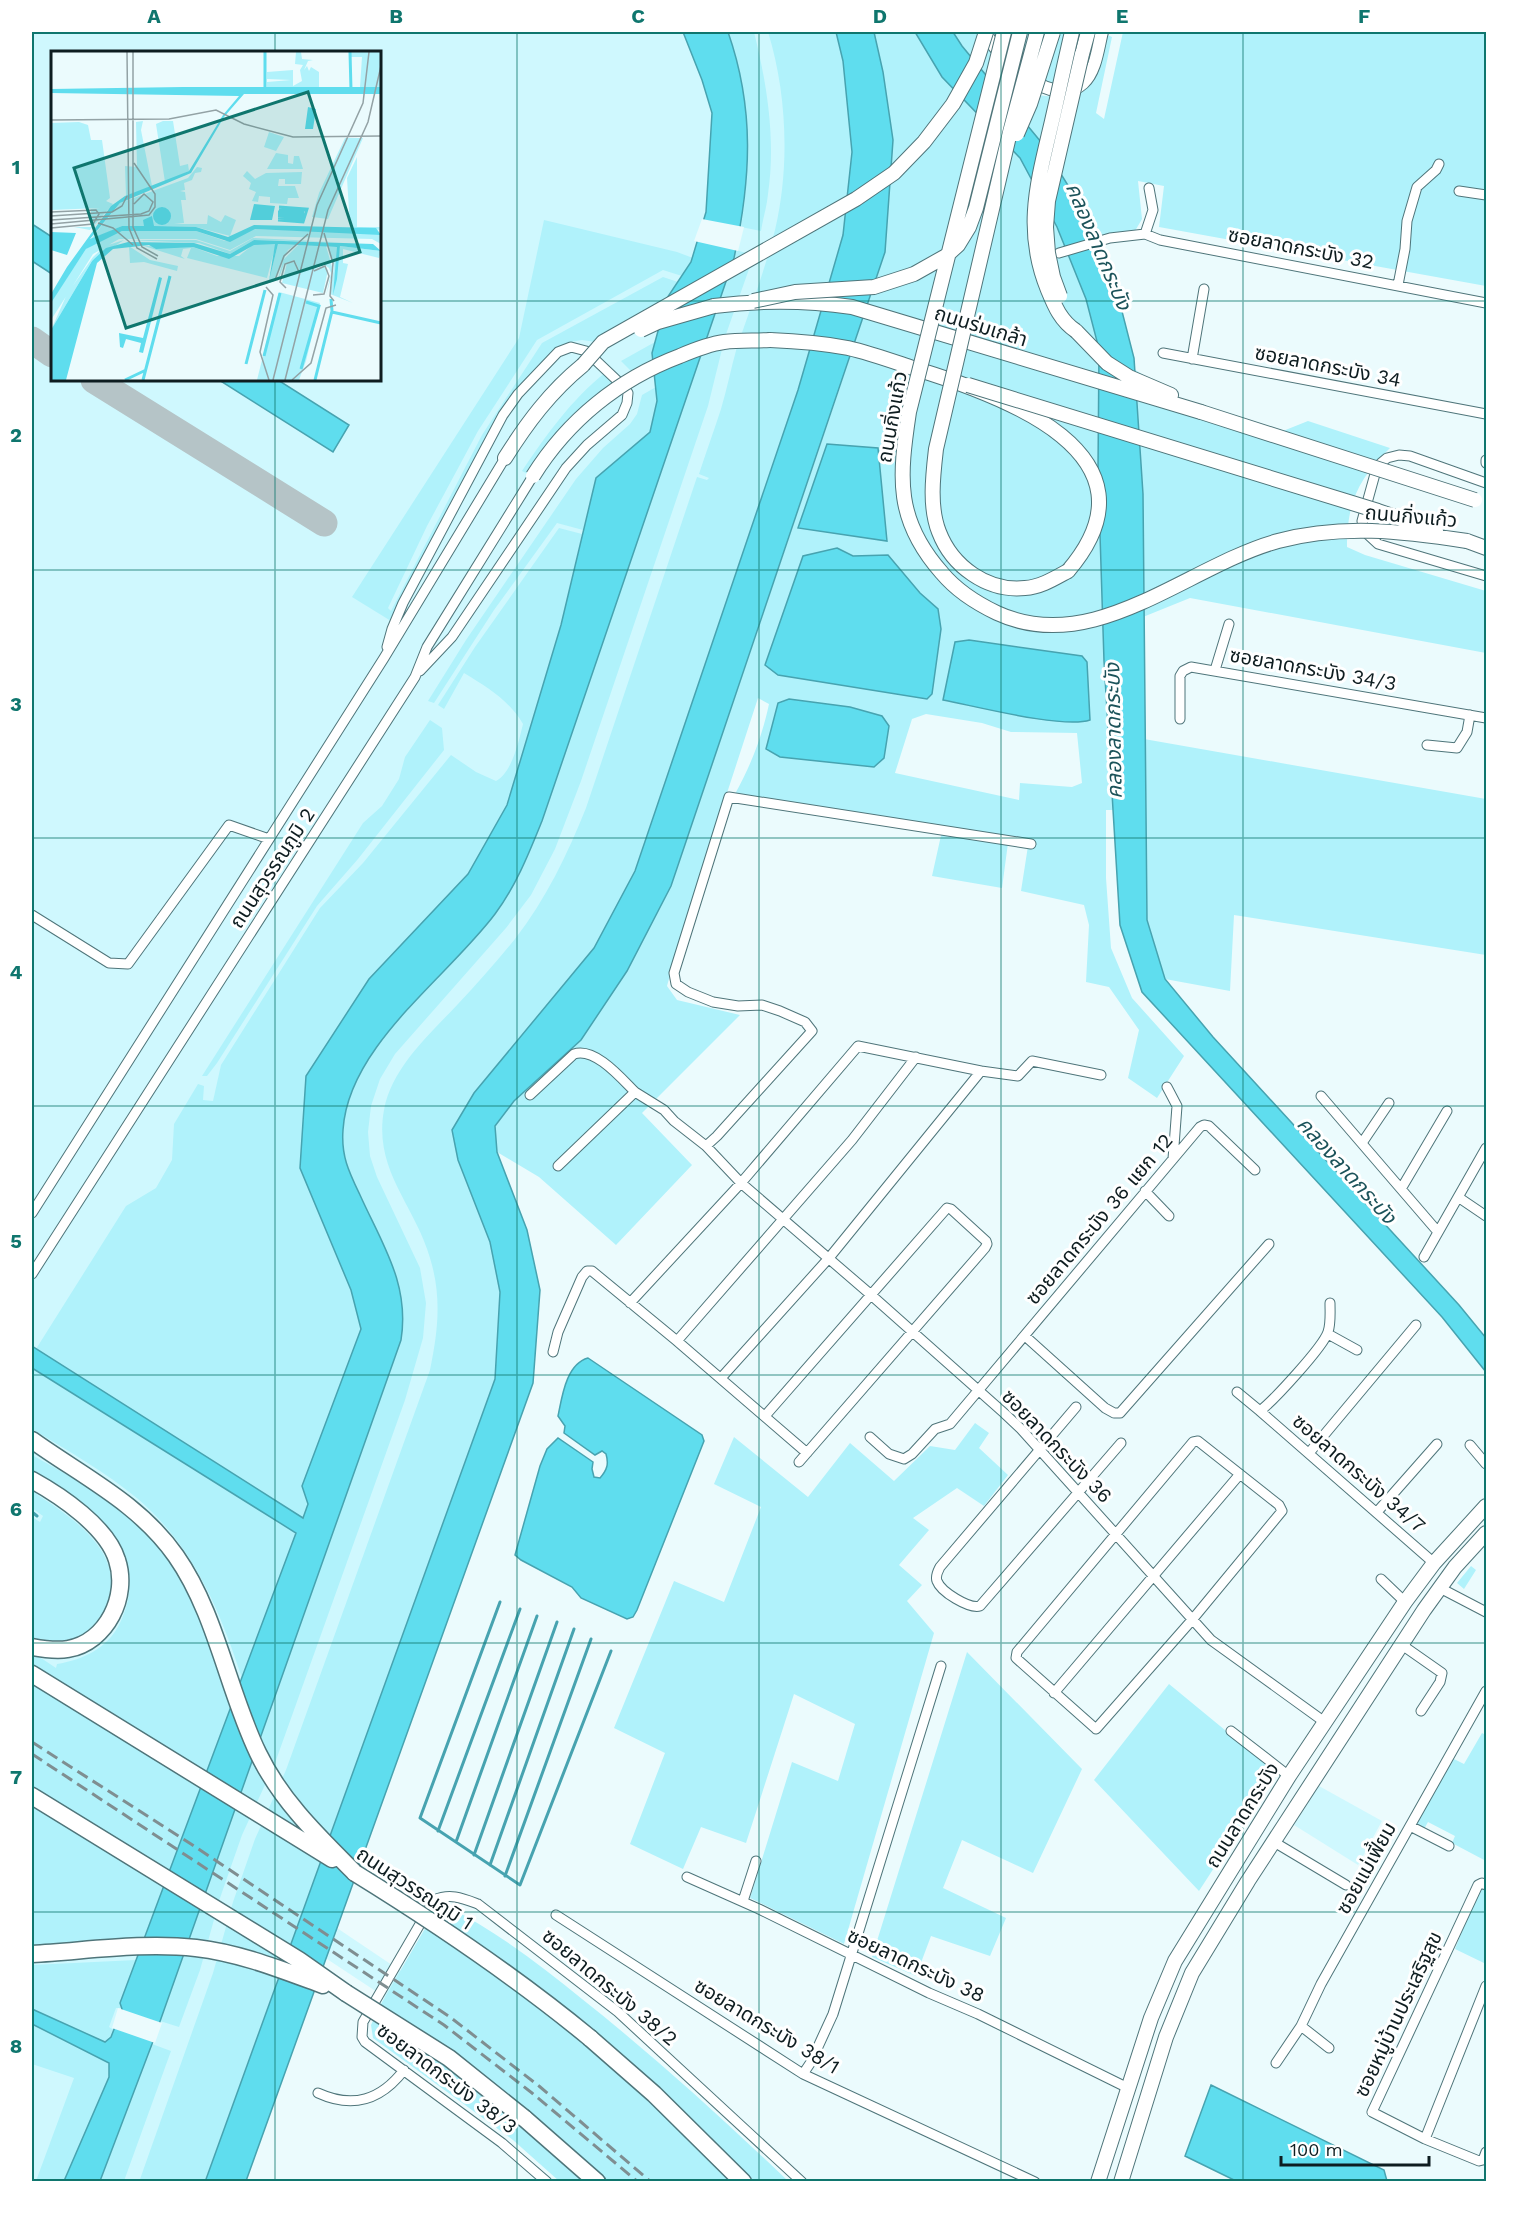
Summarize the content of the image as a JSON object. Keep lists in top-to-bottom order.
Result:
{
  "streets": {
    "highway": ["ถนนสุวรรณภูมิ 1"],
    "main road": ["ถนนร่มเกล้า", "ถนนกิ่งแก้ว", "ถนนลาดกระบัง"],
    "street": [
      "ซอยลาดกระบัง 32",
      "ซอยลาดกระบัง 34",
      "ซอยลาดกระบัง 34/3",
      "ถนนสุวรรณภูมิ 2",
      "ซอยลาดกระบัง 36 แยก 12",
      "ซอยลาดกระบัง 36",
      "ซอยลาดกระบัง 34/7",
      "ซอยแม่เฟี้ยม",
      "ซอยลาดกระบัง 38",
      "ซอยลาดกระบัง 38/2",
      "ซอยหมู่บ้านประเสริฐสุข",
      "ซอยลาดกระบัง 38/1",
      "ซอยลาดกระบัง 38/3"
    ]
  },
  "crossings": [
    ["ถนนร่มเกล้า", "ถนนสุวรรณภูมิ 2"],
    ["ซอยลาดกระบัง 36 แยก 12", "ซอยลาดกระบัง 36"],
    ["ซอยลาดกระบัง 36", "ถนนลาดกระบัง"],
    ["ซอยลาดกระบัง 34/7", "ถนนลาดกระบัง"],
    ["ถนนลาดกระบัง", "ซอยลาดกระบัง 38"],
    ["ซอยลาดกระบัง 38/2", "ซอยลาดกระบัง 38/3"]
  ],
  "water": ["คลองลาดกระบัง"],
  "scale_bar": "100 m",
  "grid": {
    "columns": [
      "A",
      "B",
      "C",
      "D",
      "E",
      "F"
    ],
    "rows": [
      "1",
      "2",
      "3",
      "4",
      "5",
      "6",
      "7",
      "8"
    ]
  }
}
